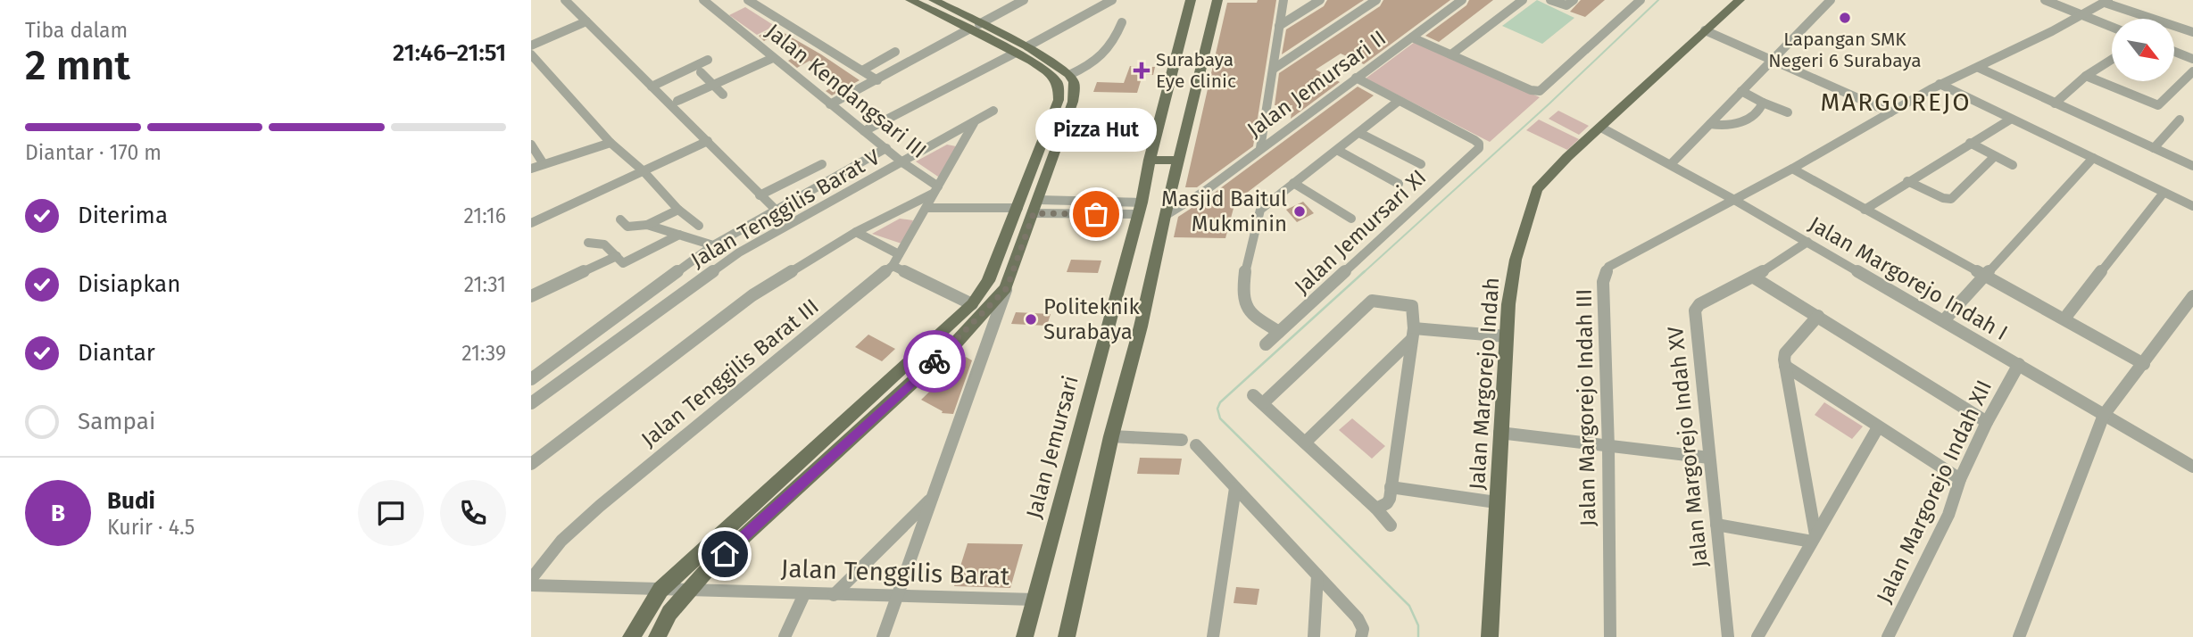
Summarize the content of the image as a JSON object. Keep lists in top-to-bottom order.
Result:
{
  "streets": {
    "main road": ["Jalan Margorejo Indah", "Jalan Jemursari"],
    "street": [
      "Jalan Jemursari II",
      "Jalan Kendangsari III",
      "Jalan Tenggilis Barat V",
      "Jalan Jemursari XI",
      "Jalan Margorejo Indah I",
      "Jalan Tenggilis Barat III",
      "Jalan Margorejo Indah III",
      "Jalan Margorejo Indah XV",
      "Jalan Margorejo Indah XII",
      "Jalan Tenggilis Barat"
    ]
  },
  "crossings": [
    ["Jalan Kendangsari III", "Jalan Tenggilis Barat V"],
    ["Jalan Kendangsari III", "Jalan Tenggilis Barat III"],
    ["Jalan Tenggilis Barat V", "Jalan Tenggilis Barat III"],
    ["Jalan Margorejo Indah I", "Jalan Margorejo Indah"],
    ["Jalan Margorejo Indah I", "Jalan Margorejo Indah III"],
    ["Jalan Margorejo Indah I", "Jalan Margorejo Indah XV"],
    ["Jalan Margorejo Indah I", "Jalan Margorejo Indah XII"],
    ["Jalan Jemursari", "Jalan Tenggilis Barat"]
  ],
  "districts": ["MARGOREJO"],
  "places": {
    "other": [
      "Lapangan SMK Negeri 6 Surabaya",
      "Masjid Baitul Mukminin",
      "Pizza Hut",
      "Politeknik Surabaya"
    ],
    "health": ["Surabaya Eye Clinic"]
  },
  "north": "bottom right",
  "page": {
    "heading": ["2 mnt", "Tiba dalam", "21:46–21:51"],
    "panel": ["Budi", "Kurir · 4.5"],
    "bar": "Diantar · 170 m",
    "bubble": "Pizza Hut",
    "list": [
      ["Diterima", "21:16"],
      ["Disiapkan", "21:31"],
      ["Diantar", "21:39"],
      "Sampai"
    ],
    "round": "B"
  }
}
